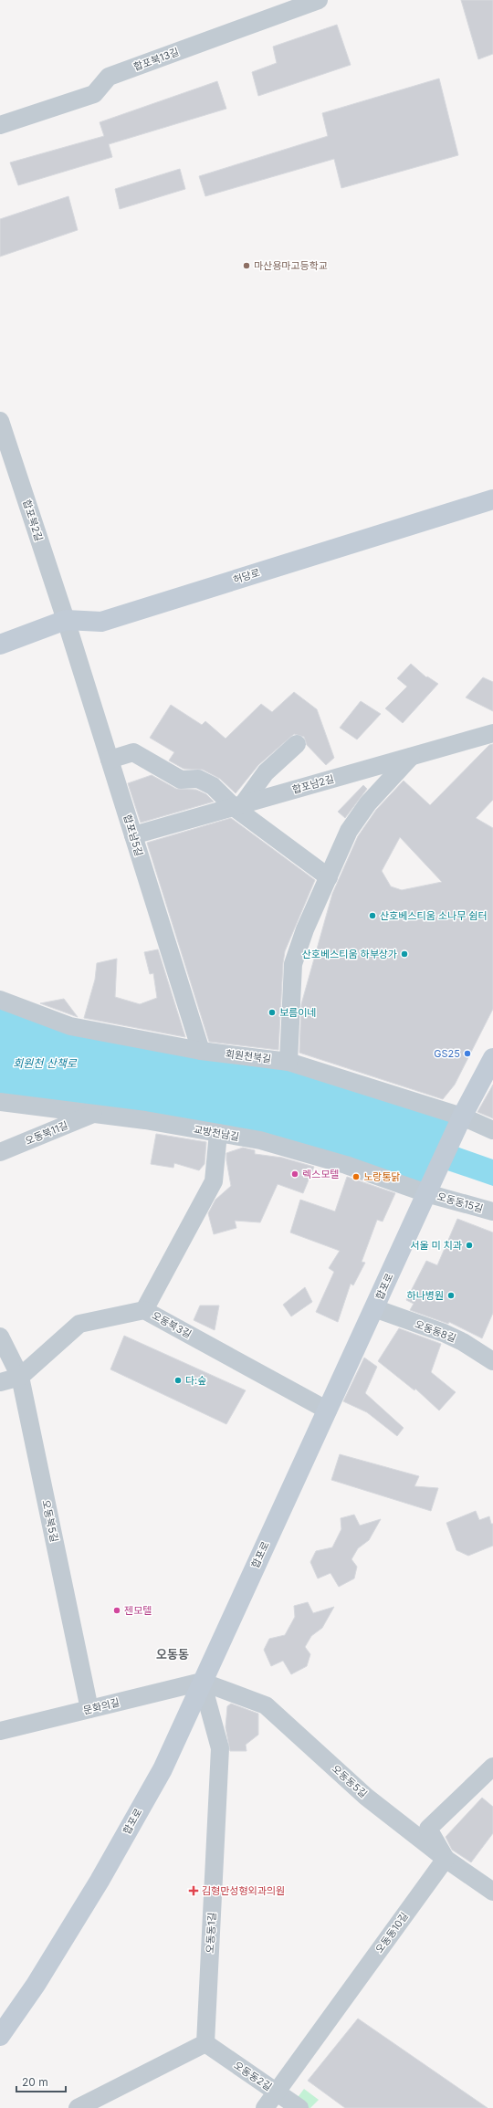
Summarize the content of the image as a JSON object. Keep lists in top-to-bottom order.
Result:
{
  "streets": {
    "main road": ["허당로", "합포로"],
    "street": [
      "합포북13길",
      "합포북2길",
      "합포남2길",
      "합포남5길",
      "회원천북길",
      "오동북11길",
      "교방천남길",
      "오동동15길",
      "오동북3길",
      "오동동8길",
      "오동북5길",
      "문화의길",
      "오동동5길",
      "오동동1길",
      "오동동10길",
      "오동동2길"
    ]
  },
  "crossings": [
    ["합포북2길", "허당로"],
    ["합포북2길", "합포남5길"],
    ["허당로", "합포남5길"],
    ["합포남2길", "합포남5길"],
    ["합포남5길", "회원천북길"],
    ["회원천북길", "합포로"],
    ["오동북11길", "교방천남길"],
    ["교방천남길", "오동동15길"],
    ["교방천남길", "합포로"],
    ["오동동15길", "합포로"],
    ["합포로", "오동북3길"],
    ["합포로", "오동동8길"],
    ["합포로", "문화의길"],
    ["합포로", "오동동5길"],
    ["합포로", "오동동1길"],
    ["오동북3길", "오동북5길"],
    ["오동북5길", "문화의길"],
    ["문화의길", "오동동5길"],
    ["문화의길", "오동동1길"],
    ["오동동5길", "오동동1길"],
    ["오동동5길", "오동동10길"],
    ["오동동1길", "오동동2길"],
    ["오동동10길", "오동동2길"]
  ],
  "districts": ["오동동"],
  "water": ["회원천 산책로"],
  "places": {
    "other": [
      "마산용마고등학교",
      "산호베스티움 소나무 쉼터",
      "산호베스티움 하부상가",
      "보름이네",
      "GS25",
      "렉스모텔",
      "노랑통닭",
      "서울 미 치과",
      "하나병원",
      "다:숲",
      "젠모텔"
    ],
    "health": ["김형만성형외과의원"]
  },
  "scale_bar": "20 m"
}
